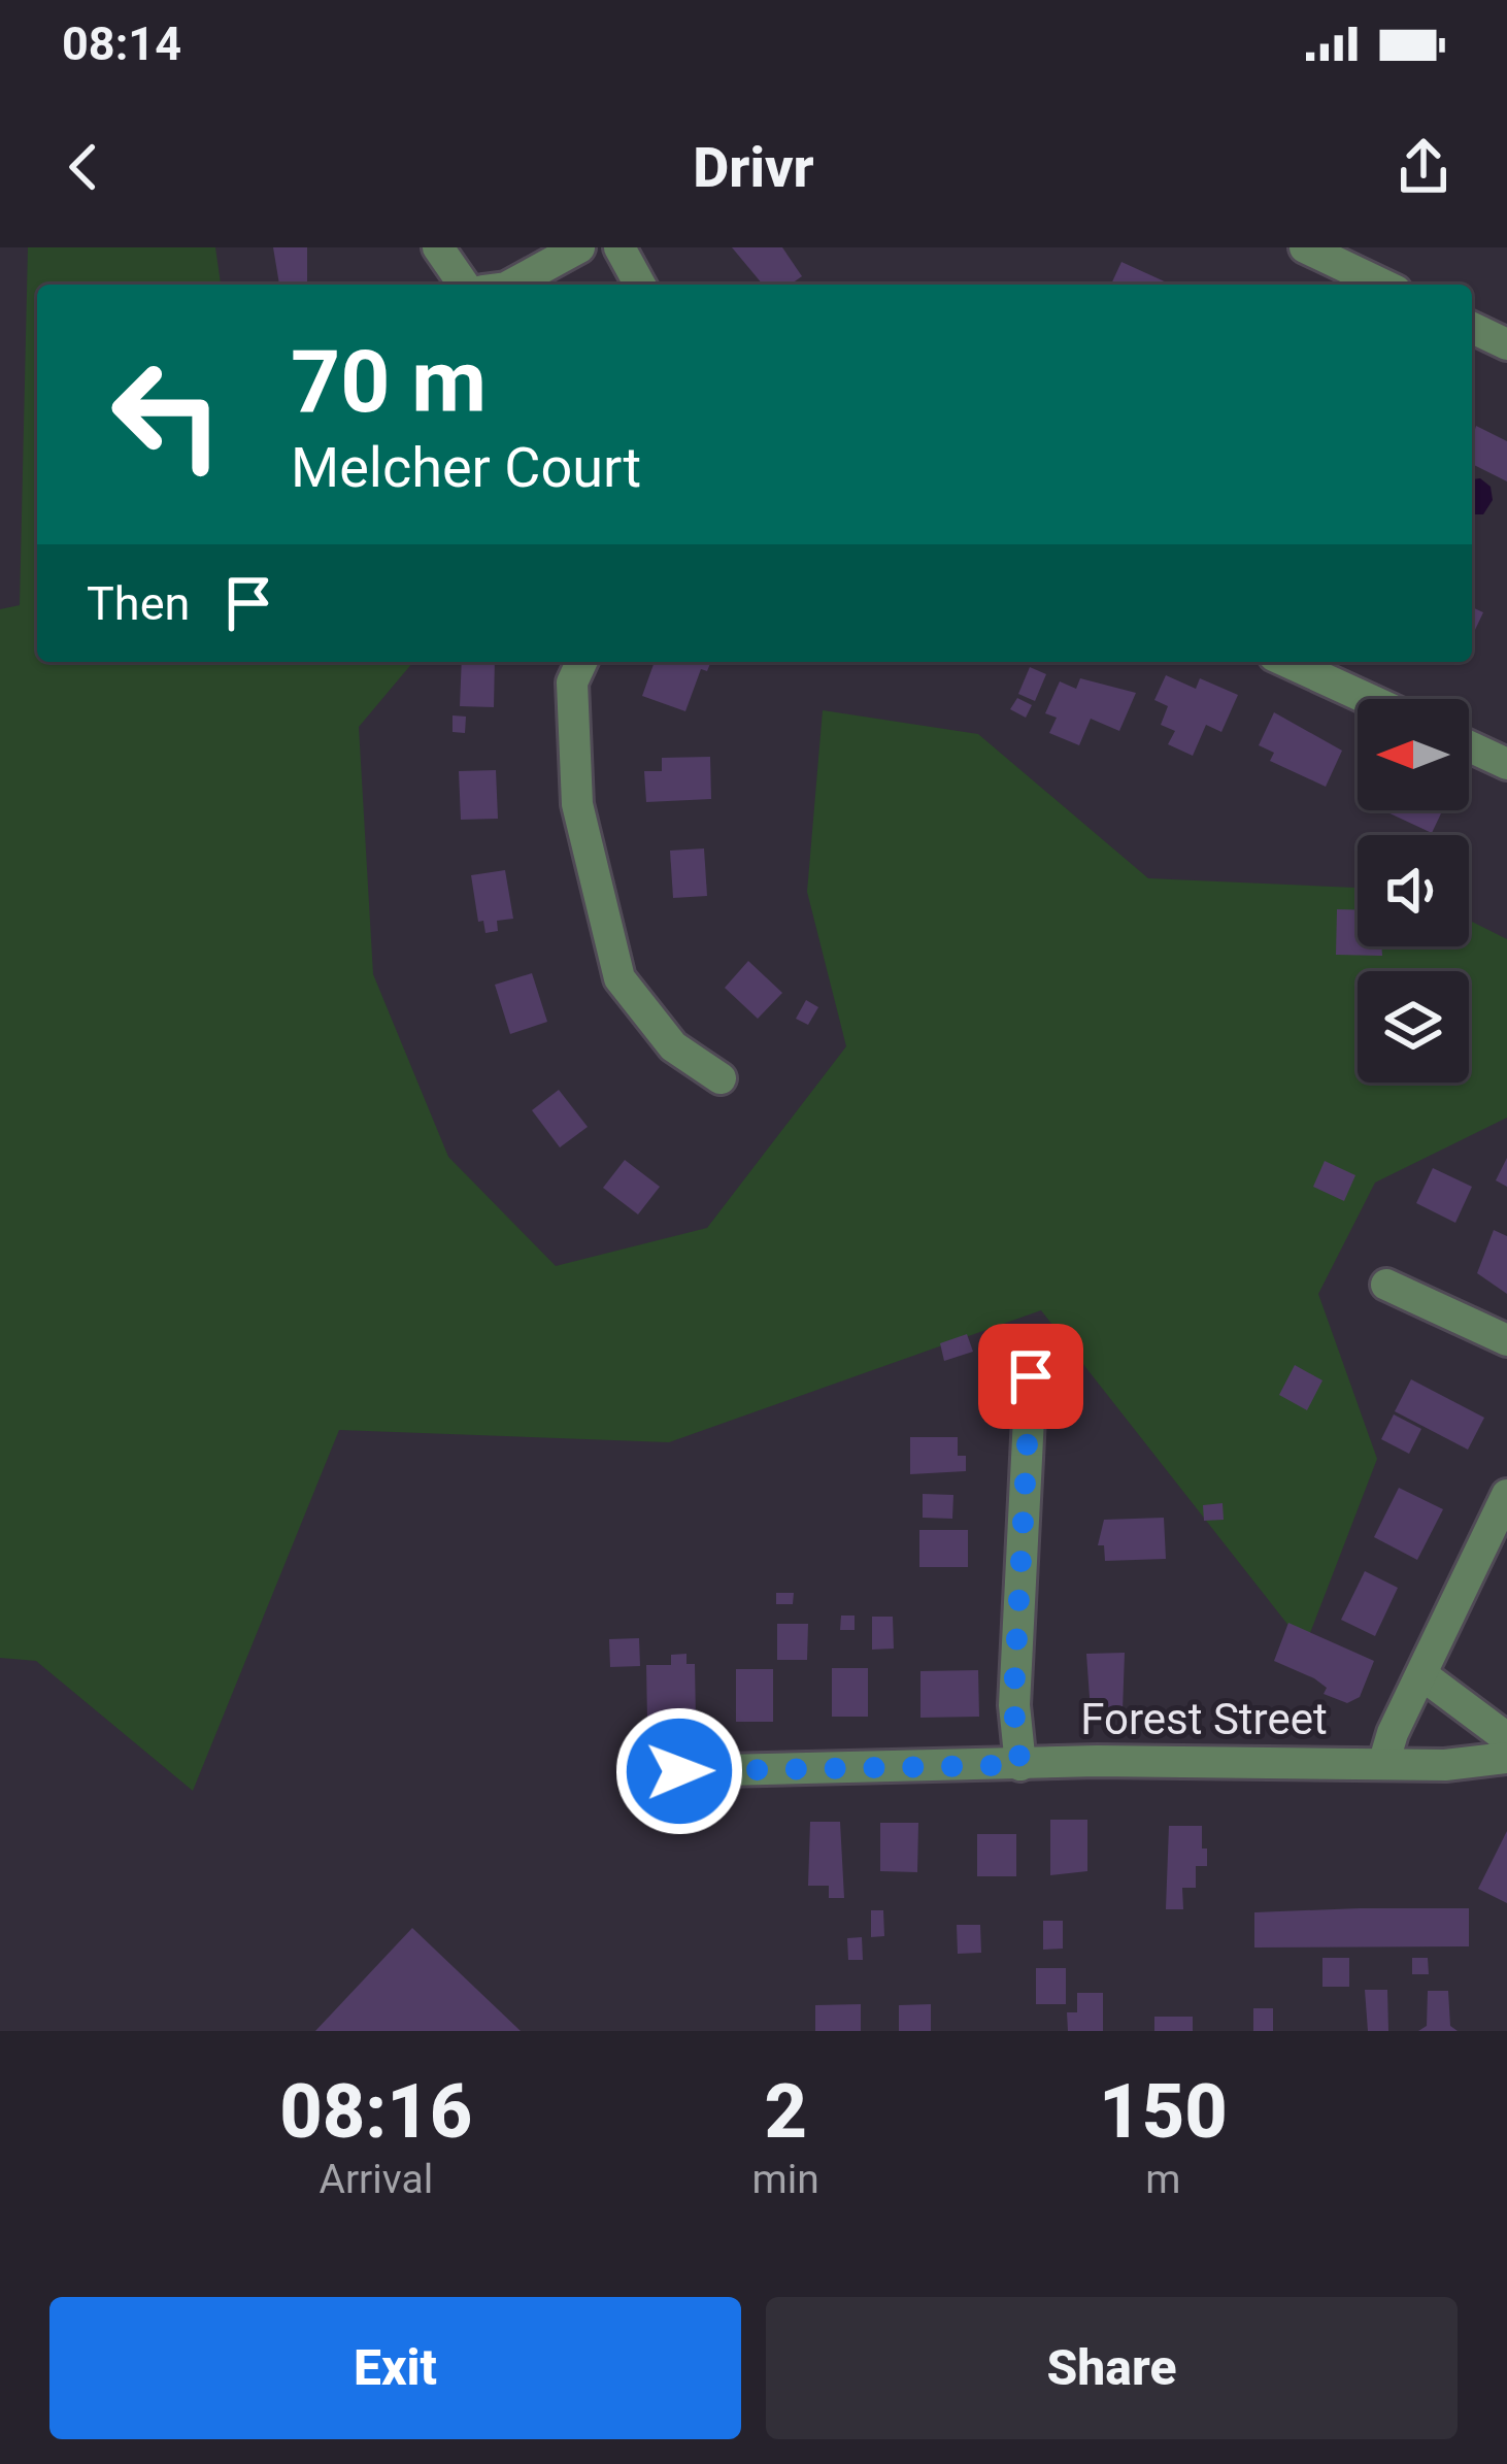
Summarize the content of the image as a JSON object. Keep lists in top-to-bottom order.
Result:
{
  "streets": {
    "street": ["Forest Street"]
  },
  "north": "left",
  "page": {
    "status": "08:14",
    "header": "Drivr",
    "turn": ["70 m", "Melcher Court"],
    "then": "Then",
    "eta": [
      "08:16",
      "Arrival",
      "2",
      "min",
      "150",
      "m"
    ],
    "buttons": ["Exit", "Share"]
  }
}
